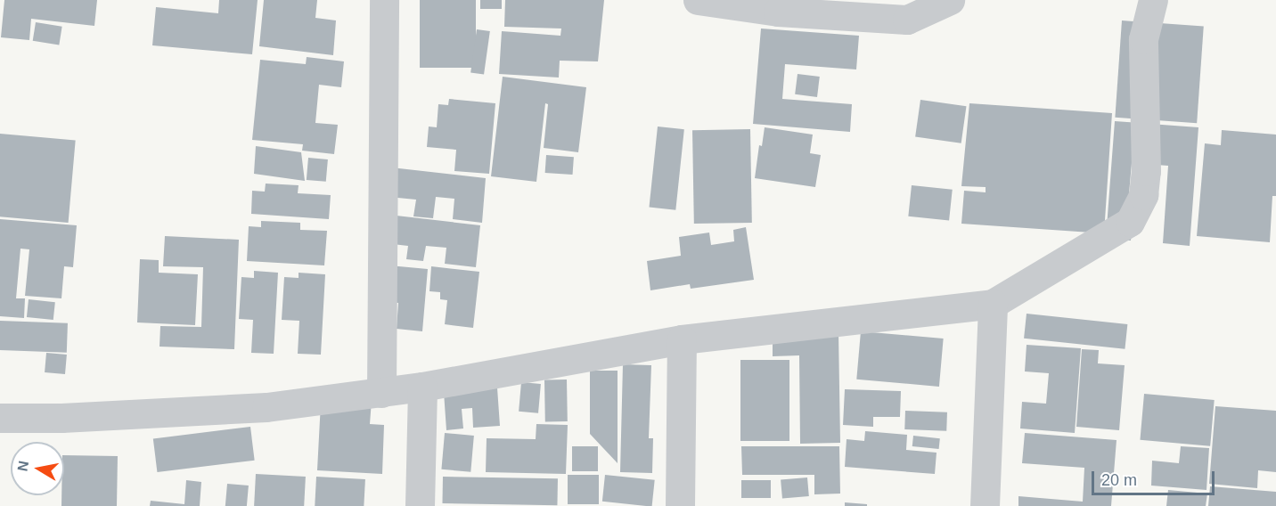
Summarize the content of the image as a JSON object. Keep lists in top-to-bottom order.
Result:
{
  "scale_bar": "20 m",
  "north": "left"
}
